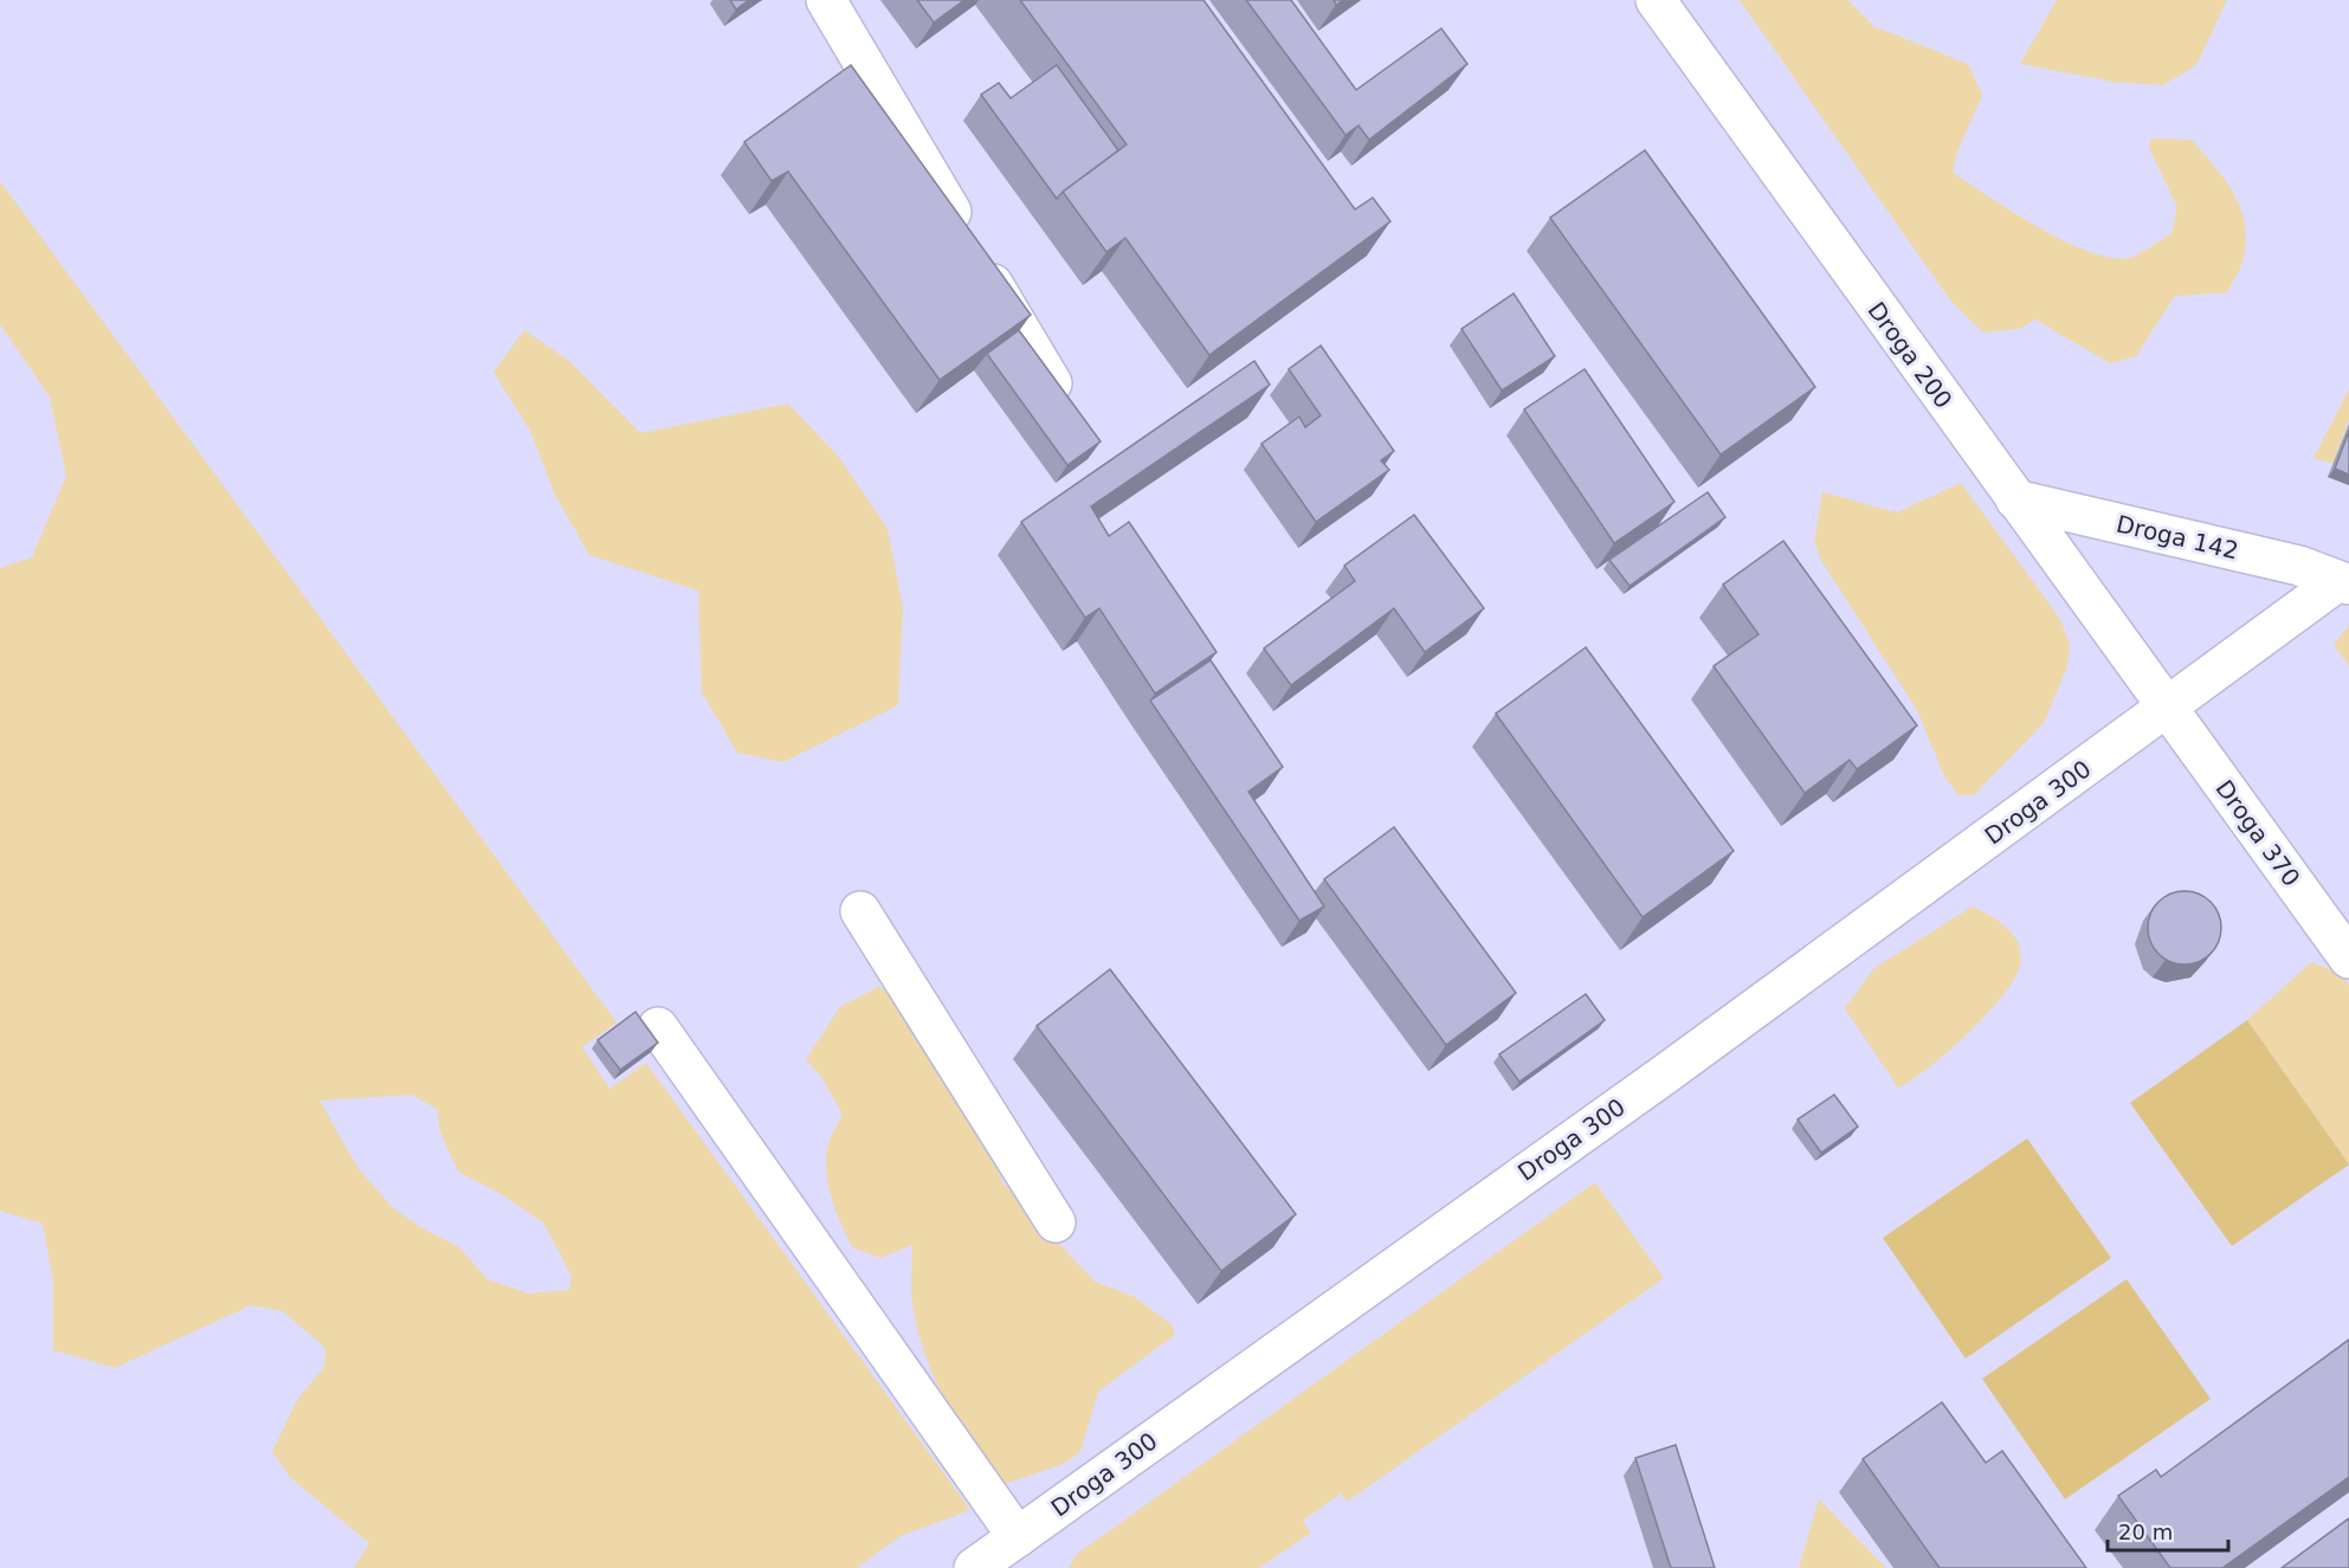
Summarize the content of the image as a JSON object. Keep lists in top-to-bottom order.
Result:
{
  "streets": {
    "lane": [
      "Droga 200",
      "Droga 142",
      "Droga 300",
      "Droga 370"
    ]
  },
  "crossings": [
    ["Droga 200", "Droga 142"],
    ["Droga 200", "Droga 300"],
    ["Droga 200", "Droga 370"],
    ["Droga 142", "Droga 300"],
    ["Droga 142", "Droga 370"],
    ["Droga 300", "Droga 370"]
  ],
  "scale_bar": "20 m"
}
